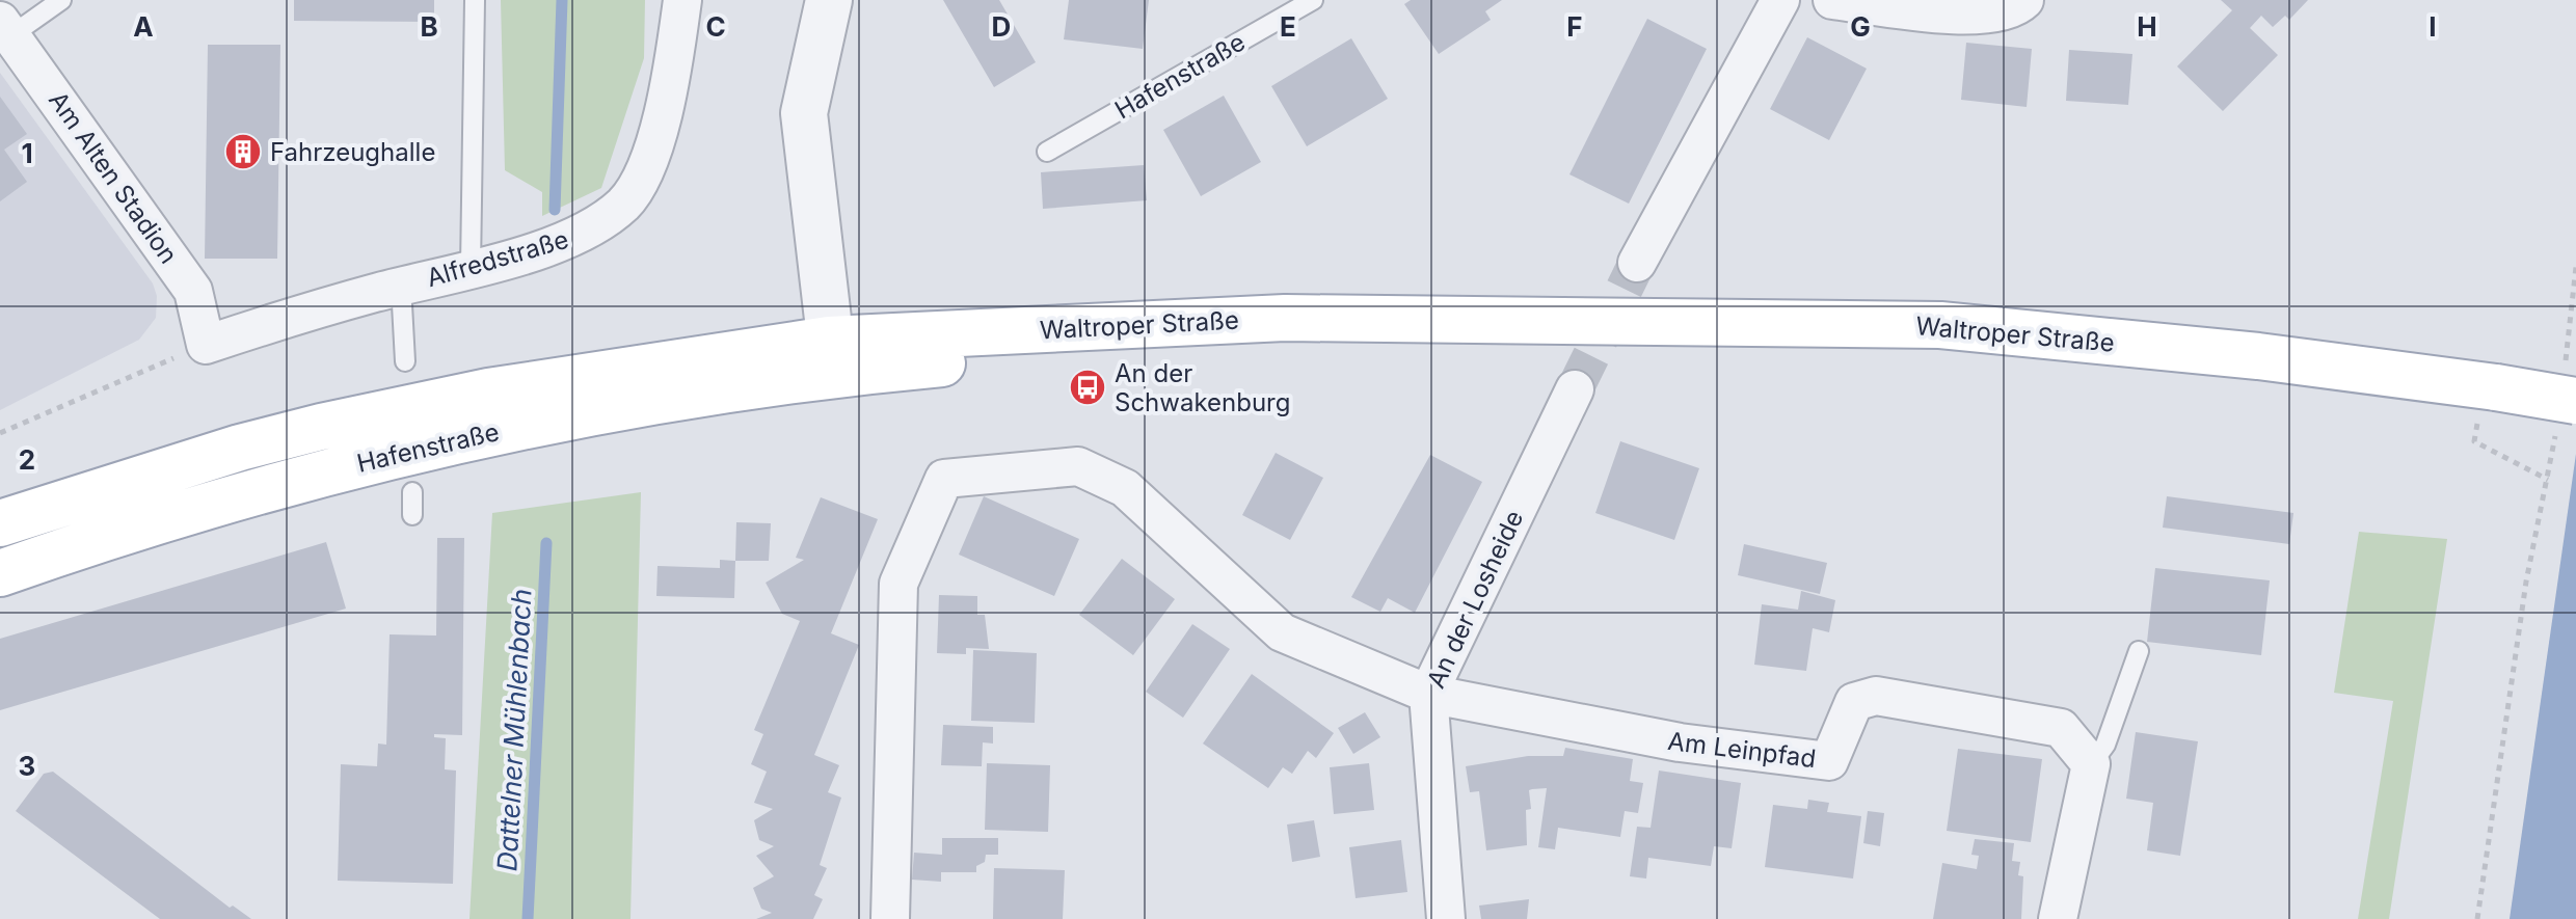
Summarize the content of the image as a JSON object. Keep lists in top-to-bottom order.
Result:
{
  "streets": {
    "main road": ["Hafenstraße", "Waltroper Straße"],
    "street": [
      "Am Alten Stadion",
      "Alfredstraße",
      "An der Losheide",
      "Am Leinpfad"
    ]
  },
  "crossings": [
    ["Hafenstraße", "Waltroper Straße"],
    ["Am Alten Stadion", "Alfredstraße"],
    ["An der Losheide", "Am Leinpfad"]
  ],
  "water": ["Dattelner Mühlenbach"],
  "places": {
    "building": ["Fahrzeughalle"],
    "bus stop": ["An der Schwakenburg"]
  },
  "grid": {
    "columns": [
      "A",
      "B",
      "C",
      "D",
      "E",
      "F",
      "G",
      "H",
      "I"
    ],
    "rows": ["1", "2", "3"]
  }
}
